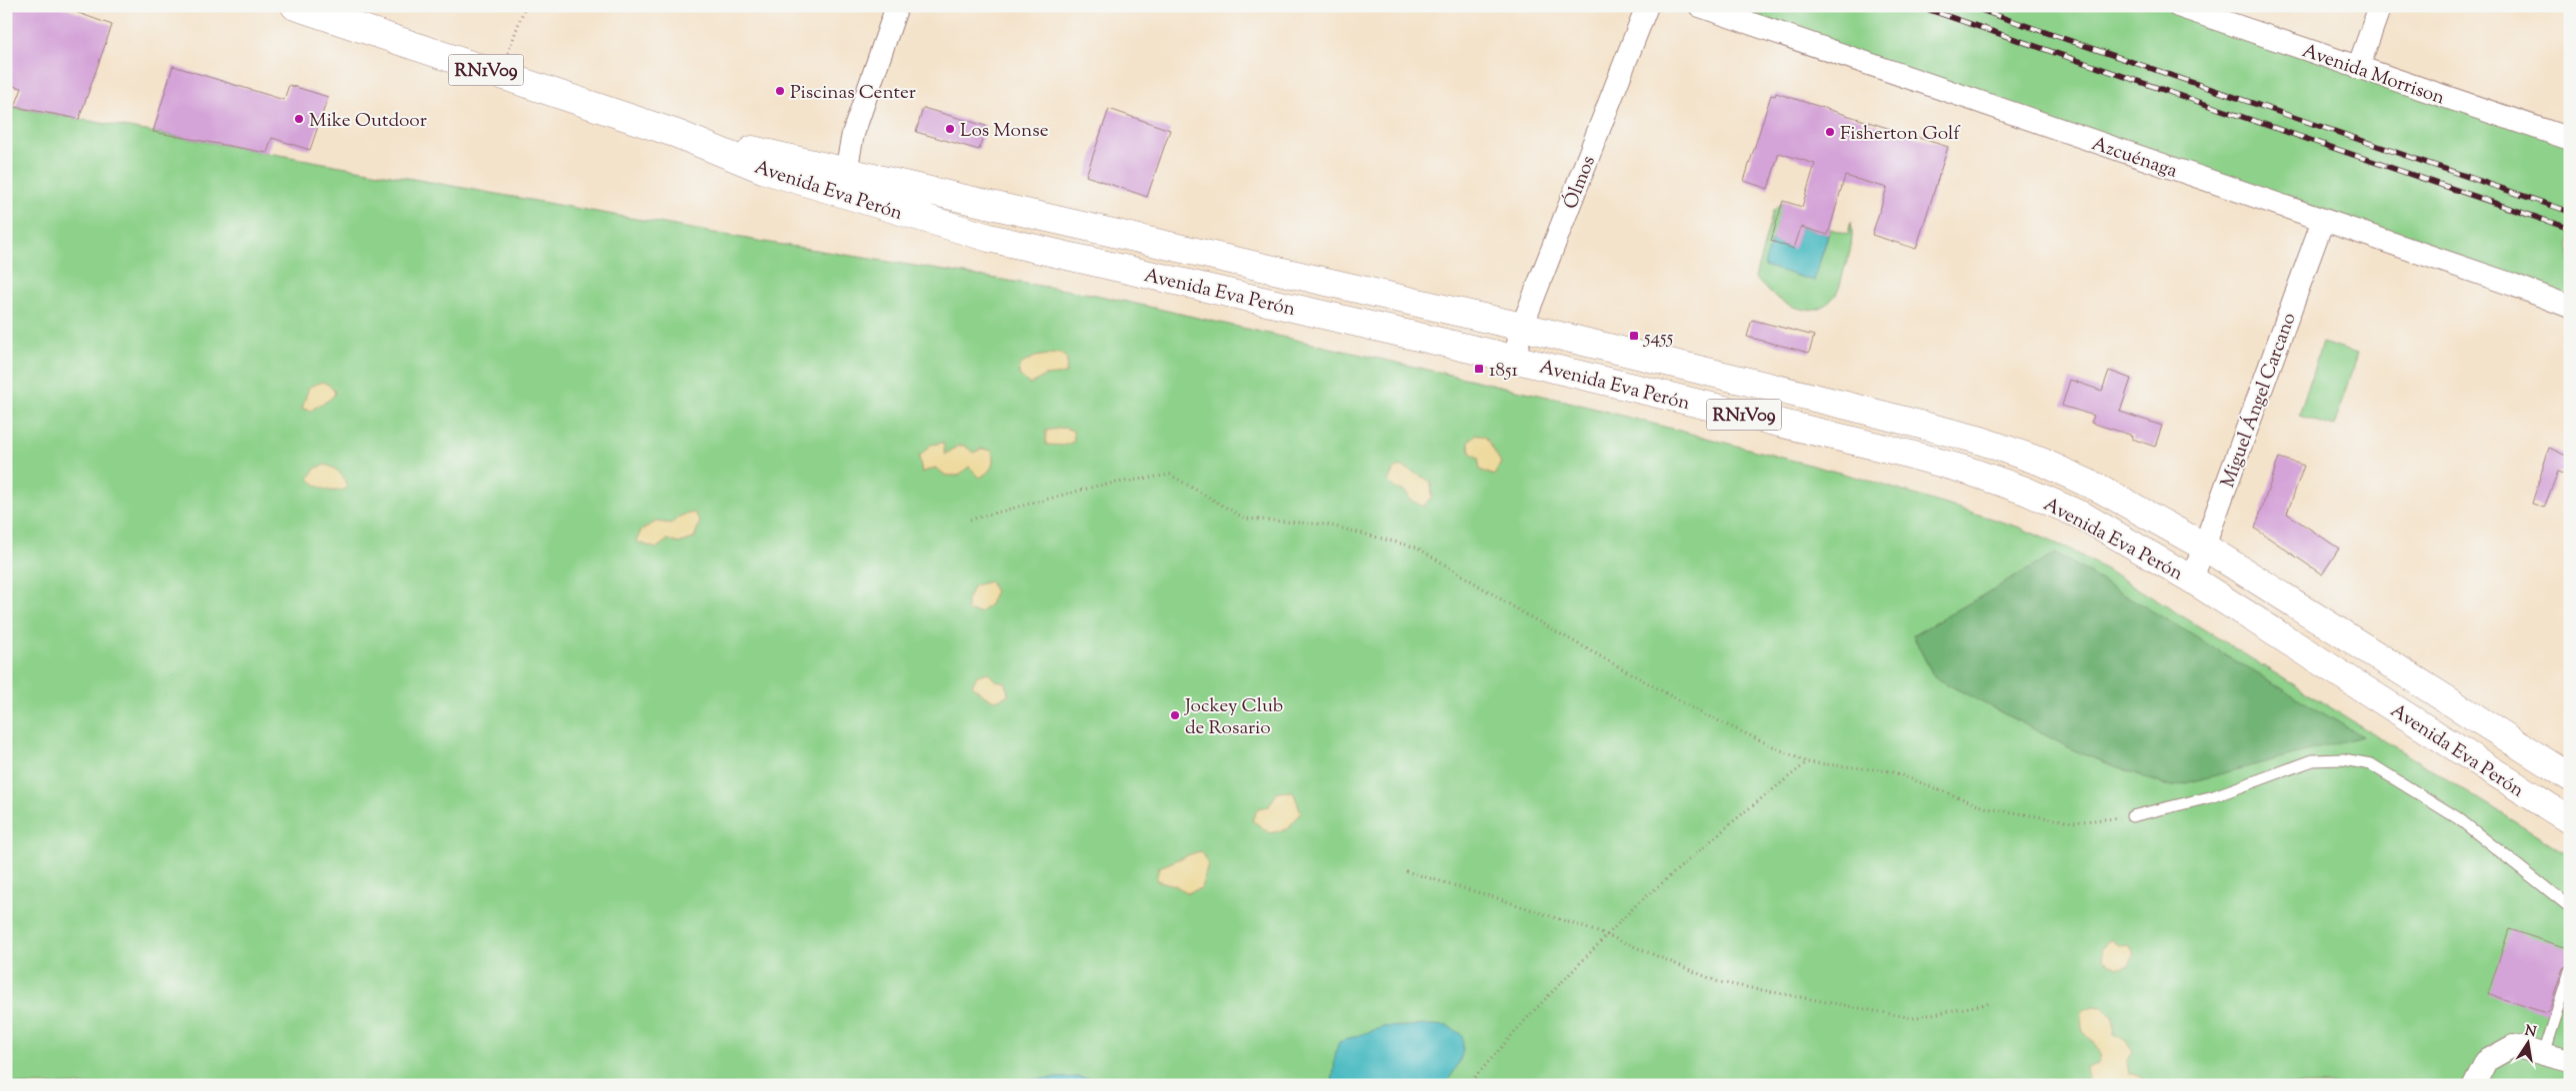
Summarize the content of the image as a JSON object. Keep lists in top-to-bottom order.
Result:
{
  "streets": {
    "main road": ["RN1V09", "Avenida Eva Perón"],
    "street": [
      "Avenida Morrison",
      "Azcuénaga",
      "Ólmos",
      "Miguel Ángel Carcano"
    ]
  },
  "crossings": [
    ["Azcuénaga", "Miguel Ángel Carcano"],
    ["Ólmos", "Avenida Eva Perón"],
    ["Avenida Eva Perón", "Miguel Ángel Carcano"]
  ],
  "places": {
    "other": [
      "Piscinas Center",
      "Mike Outdoor",
      "Los Monse",
      "Fisherton Golf",
      "Jockey Club de Rosario"
    ],
    "transit": ["5455", "1851"]
  },
  "north": "top"
}
